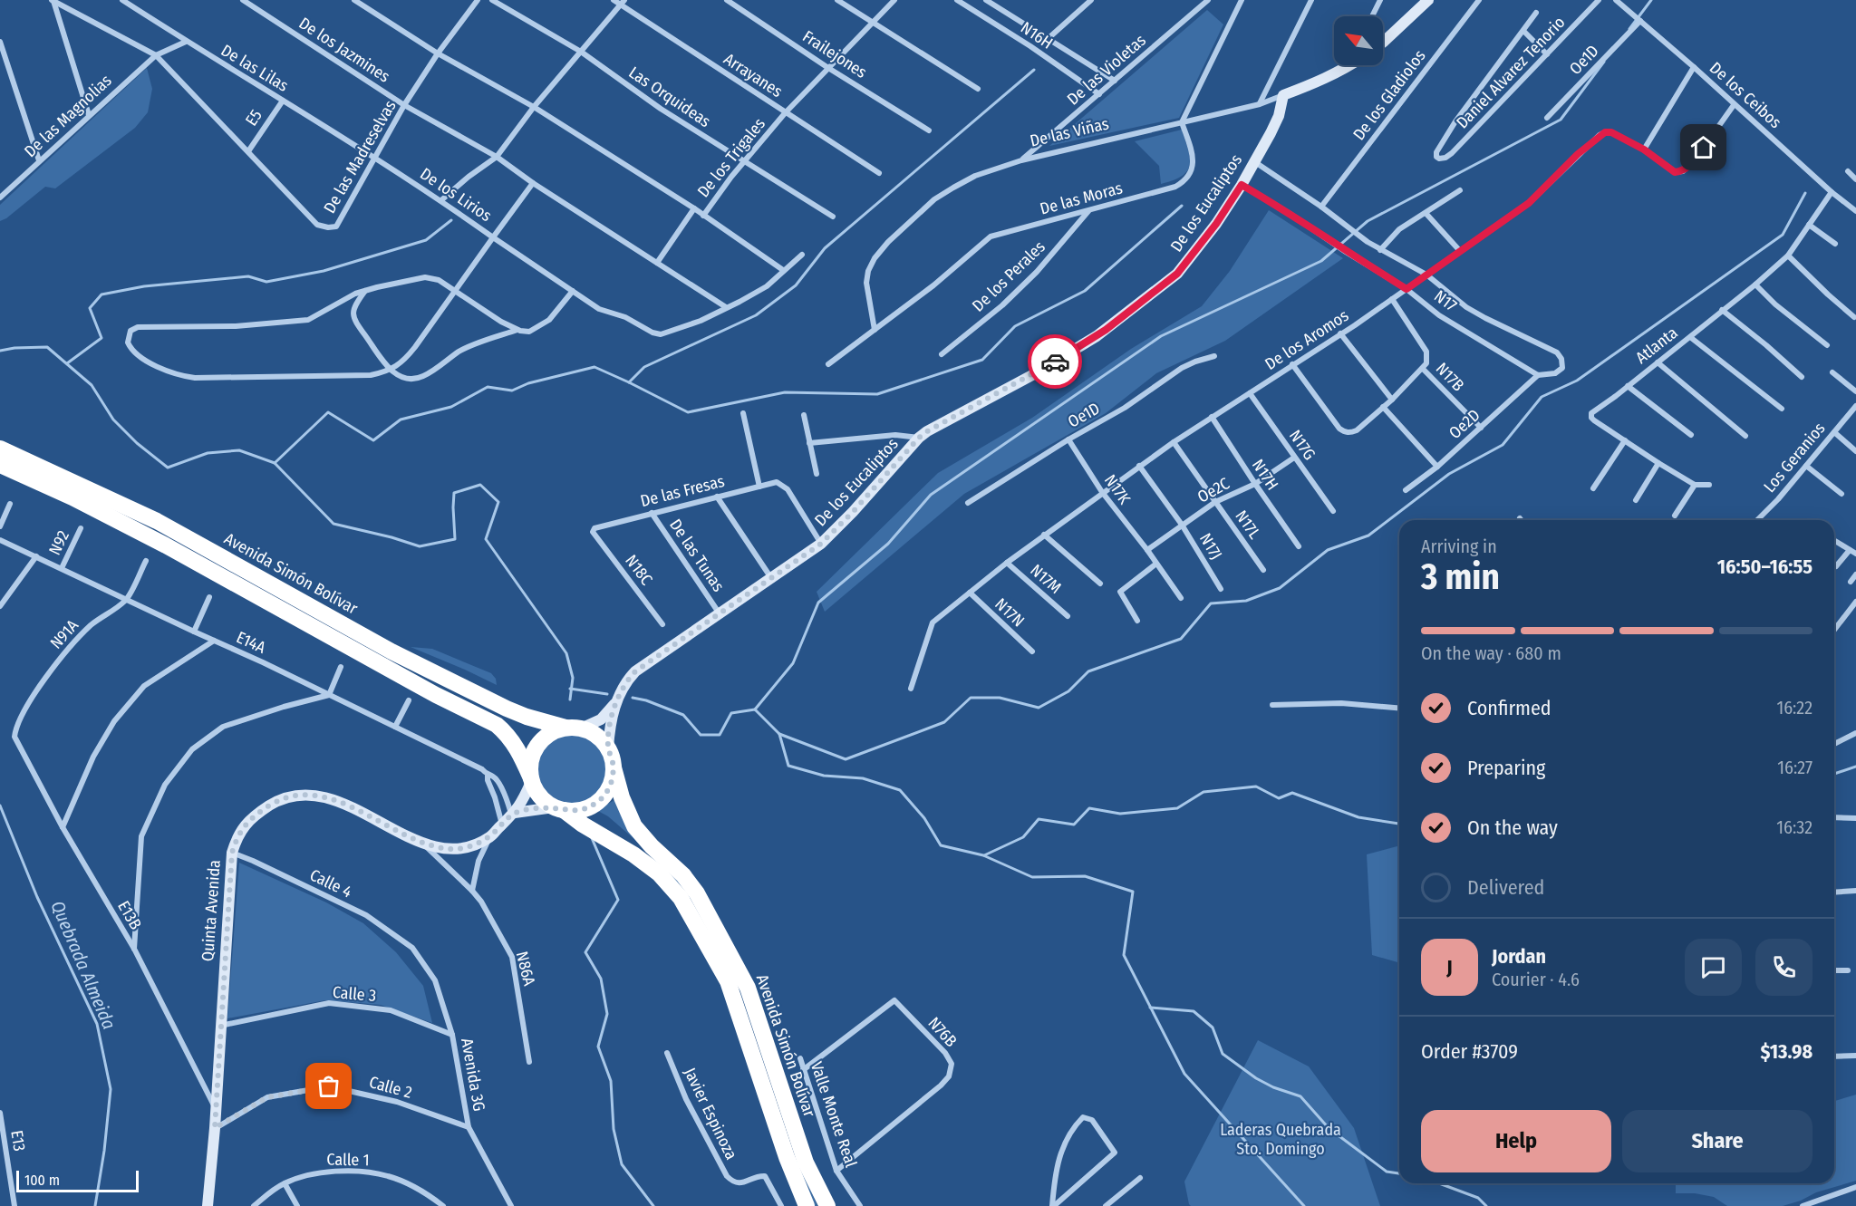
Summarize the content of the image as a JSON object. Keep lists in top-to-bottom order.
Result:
{
  "streets": {
    "highway": ["Avenida Simón Bolívar"],
    "street": [
      "N16H",
      "De los Jazmines",
      "Frailejones",
      "Oe1D",
      "De las Lilas",
      "De las Violetas",
      "Daniel Alvarez Tenorio",
      "Arrayanes",
      "De los Gladiolos",
      "De los Ceibos",
      "Las Orquideas",
      "De las Magnolias",
      "E5",
      "De las Viñas",
      "De las Madreselvas",
      "De los Trigales",
      "De los Lirios",
      "De las Moras",
      "De los Eucaliptos",
      "De los Perales",
      "N17",
      "De los Aromos",
      "Atlanta",
      "N17B",
      "Oe2D",
      "N17G",
      "Los Geranios",
      "N17H",
      "N17K",
      "Oe2C",
      "De las Fresas",
      "N17L",
      "N92",
      "N17J",
      "De las Tunas",
      "N18C",
      "N17M",
      "N17N",
      "N91A",
      "E14A",
      "Calle 4",
      "Quinta Avenida",
      "E13B",
      "N86A",
      "Calle 3",
      "N76B",
      "Avenida 3G",
      "Calle 2",
      "Javier Espinoza",
      "Valle Monte Real",
      "E13",
      "Calle 1"
    ]
  },
  "crossings": [
    ["N16H", "De las Violetas"],
    ["De los Jazmines", "De las Madreselvas"],
    ["De los Jazmines", "De los Lirios"],
    ["Frailejones", "De los Trigales"],
    ["Oe1D", "De los Ceibos"],
    ["Oe1D", "N17K"],
    ["De las Lilas", "E5"],
    ["De las Lilas", "De las Madreselvas"],
    ["De las Lilas", "De los Lirios"],
    ["De las Violetas", "De las Viñas"],
    ["Arrayanes", "De los Trigales"],
    ["De los Ceibos", "De los Aromos"],
    ["De los Ceibos", "Atlanta"],
    ["Las Orquideas", "De los Trigales"],
    ["De las Magnolias", "De las Madreselvas"],
    ["E5", "De las Madreselvas"],
    ["De las Viñas", "De las Moras"],
    ["De las Viñas", "De los Eucaliptos"],
    ["De las Madreselvas", "De los Lirios"],
    ["De las Moras", "De los Perales"],
    ["De los Eucaliptos", "N17"],
    ["De los Eucaliptos", "De las Fresas"],
    ["De los Eucaliptos", "De las Tunas"],
    ["De los Eucaliptos", "Avenida Simón Bolívar"],
    ["De los Eucaliptos", "Quinta Avenida"],
    ["N17", "De los Aromos"],
    ["N17", "Oe2D"],
    ["De los Aromos", "N17G"],
    ["De los Aromos", "N17H"],
    ["De los Aromos", "N17K"],
    ["De los Aromos", "N17L"],
    ["De los Aromos", "N17J"],
    ["De los Aromos", "N17M"],
    ["De los Aromos", "N17N"],
    ["N17B", "Oe2D"],
    ["N17G", "Oe2C"],
    ["N17H", "Oe2C"],
    ["N17K", "Oe2C"],
    ["Oe2C", "N17L"],
    ["Oe2C", "N17J"],
    ["De las Fresas", "De las Tunas"],
    ["De las Fresas", "N18C"],
    ["N92", "E14A"],
    ["Avenida Simón Bolívar", "Quinta Avenida"],
    ["N91A", "E14A"],
    ["N91A", "E13B"],
    ["E14A", "Quinta Avenida"],
    ["Calle 4", "Quinta Avenida"],
    ["Calle 4", "Avenida 3G"],
    ["Quinta Avenida", "E13B"],
    ["Quinta Avenida", "N86A"],
    ["Quinta Avenida", "Calle 3"],
    ["Quinta Avenida", "Calle 2"],
    ["Calle 3", "Avenida 3G"],
    ["N76B", "Valle Monte Real"],
    ["Avenida 3G", "Calle 2"]
  ],
  "water": ["Quebrada Almeida"],
  "parks": ["Laderas Quebrada Sto. Domingo"],
  "scale_bar": "100 m",
  "north": "top left",
  "page": {
    "heading": ["3 min", "Arriving in", "16:50–16:55"],
    "panel": [
      "Jordan",
      "Courier · 4.6",
      "Order #3709",
      "$13.98"
    ],
    "bar": "On the way · 680 m",
    "list": [
      ["Confirmed", "16:22"],
      ["Preparing", "16:27"],
      ["On the way", "16:32"],
      "Delivered"
    ],
    "round": "J",
    "buttons": ["Help", "Share"],
    "scale": "100 m"
  }
}
